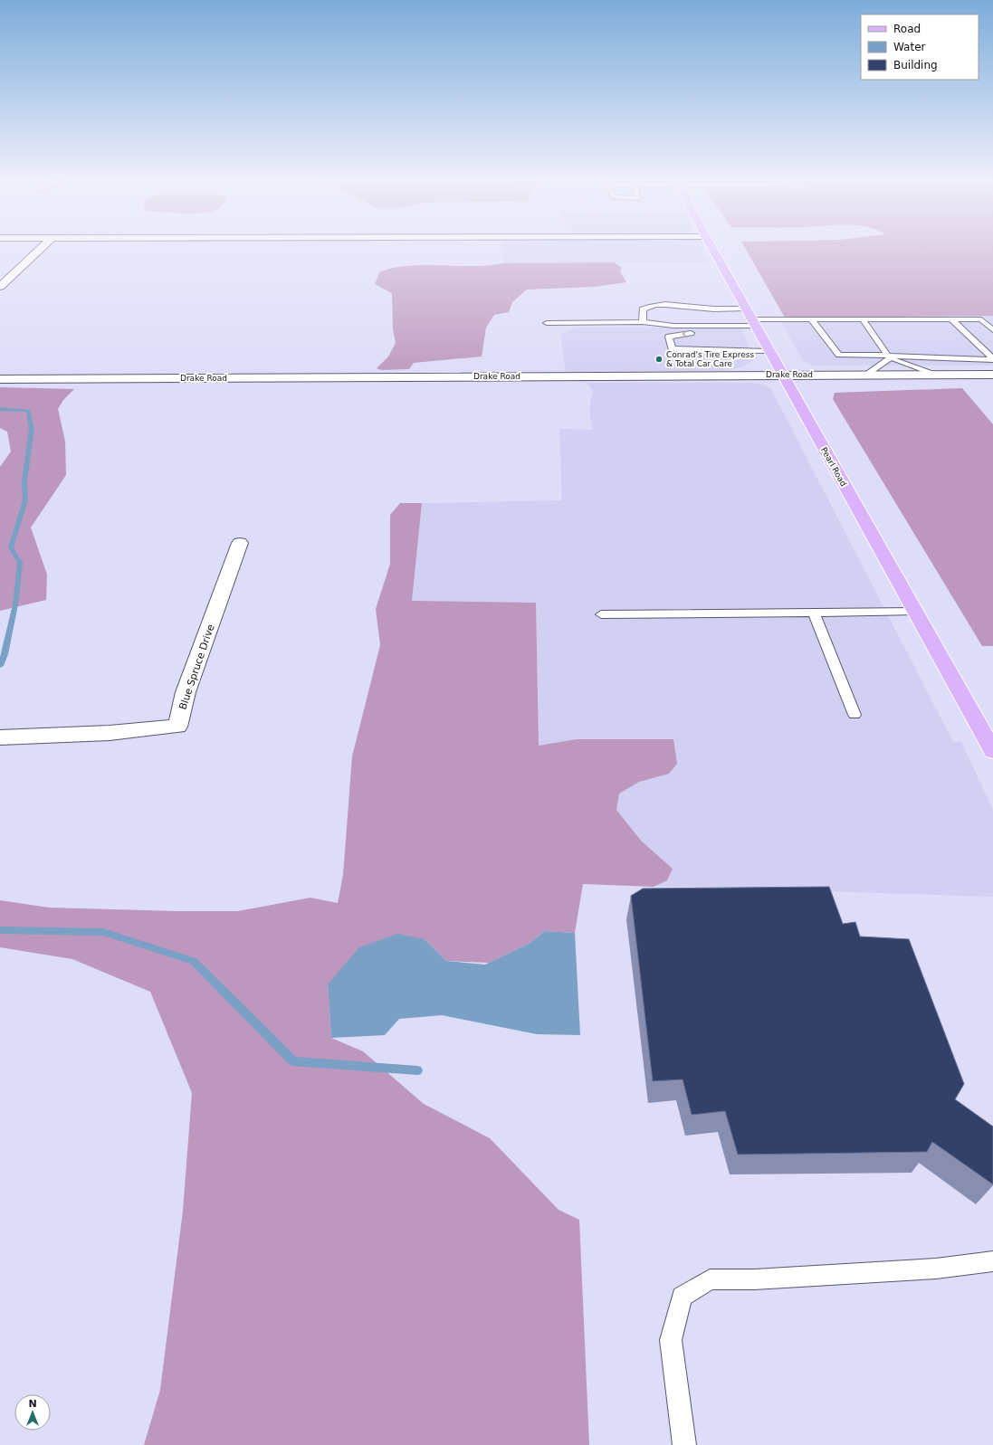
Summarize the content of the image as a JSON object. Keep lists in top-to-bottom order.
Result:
{
  "streets": {
    "main road": ["Pearl Road"],
    "street": ["Drake Road", "Blue Spruce Drive"]
  },
  "crossings": [
    ["Drake Road", "Pearl Road"]
  ],
  "places": ["Conrad's Tire Express & Total Car Care"],
  "legend": ["Road", "Water", "Building"],
  "north": "top"
}
